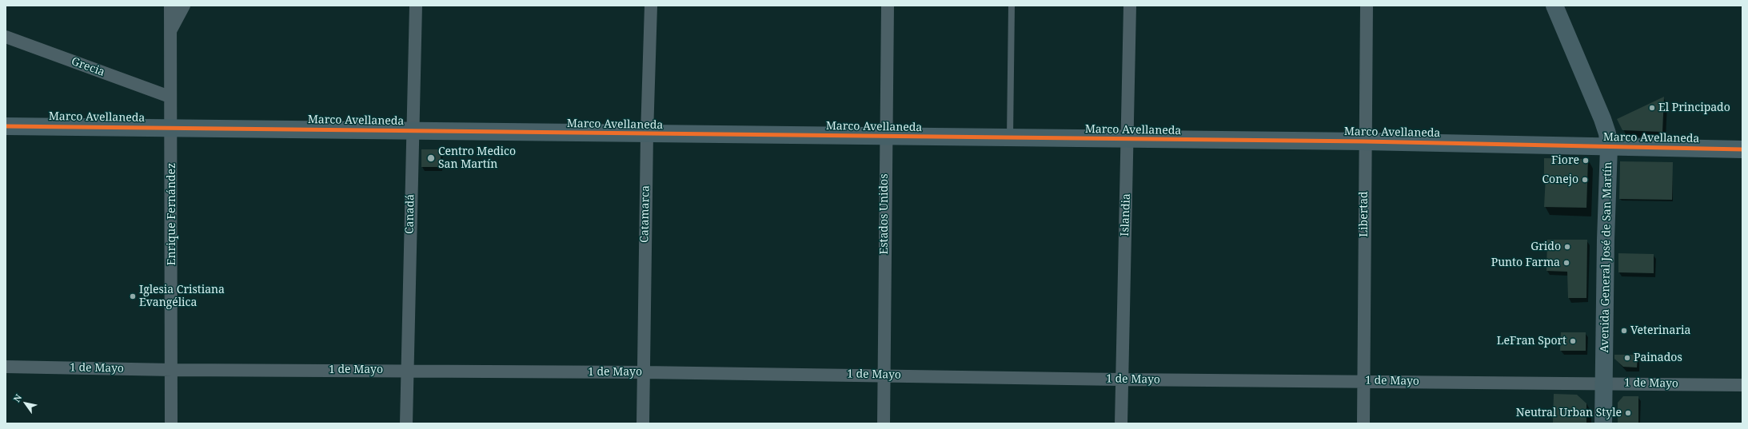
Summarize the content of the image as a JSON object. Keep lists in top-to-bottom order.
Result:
{
  "streets": {
    "street": [
      "Grecia",
      "Marco Avellaneda",
      "Enrique Fernández",
      "Canadá",
      "Catamarca",
      "Estados Unidos",
      "Libertad",
      "Islandia",
      "Avenida General José de San Martín",
      "1 de Mayo"
    ]
  },
  "crossings": [
    ["Grecia", "Enrique Fernández"],
    ["Marco Avellaneda", "Enrique Fernández"],
    ["Marco Avellaneda", "Canadá"],
    ["Marco Avellaneda", "Catamarca"],
    ["Marco Avellaneda", "Estados Unidos"],
    ["Marco Avellaneda", "Libertad"],
    ["Marco Avellaneda", "Islandia"],
    ["Marco Avellaneda", "Avenida General José de San Martín"],
    ["Enrique Fernández", "1 de Mayo"],
    ["Canadá", "1 de Mayo"],
    ["Catamarca", "1 de Mayo"],
    ["Estados Unidos", "1 de Mayo"],
    ["Libertad", "1 de Mayo"],
    ["Islandia", "1 de Mayo"],
    ["Avenida General José de San Martín", "1 de Mayo"]
  ],
  "places": [
    "El Principado",
    "Centro Medico San Martín",
    "Fiore",
    "Conejo",
    "Grido",
    "Punto Farma",
    "Iglesia Cristiana Evangélica",
    "Veterinaria",
    "LeFran Sport",
    "Painados",
    "Neutral Urban Style"
  ],
  "north": "top left"
}
